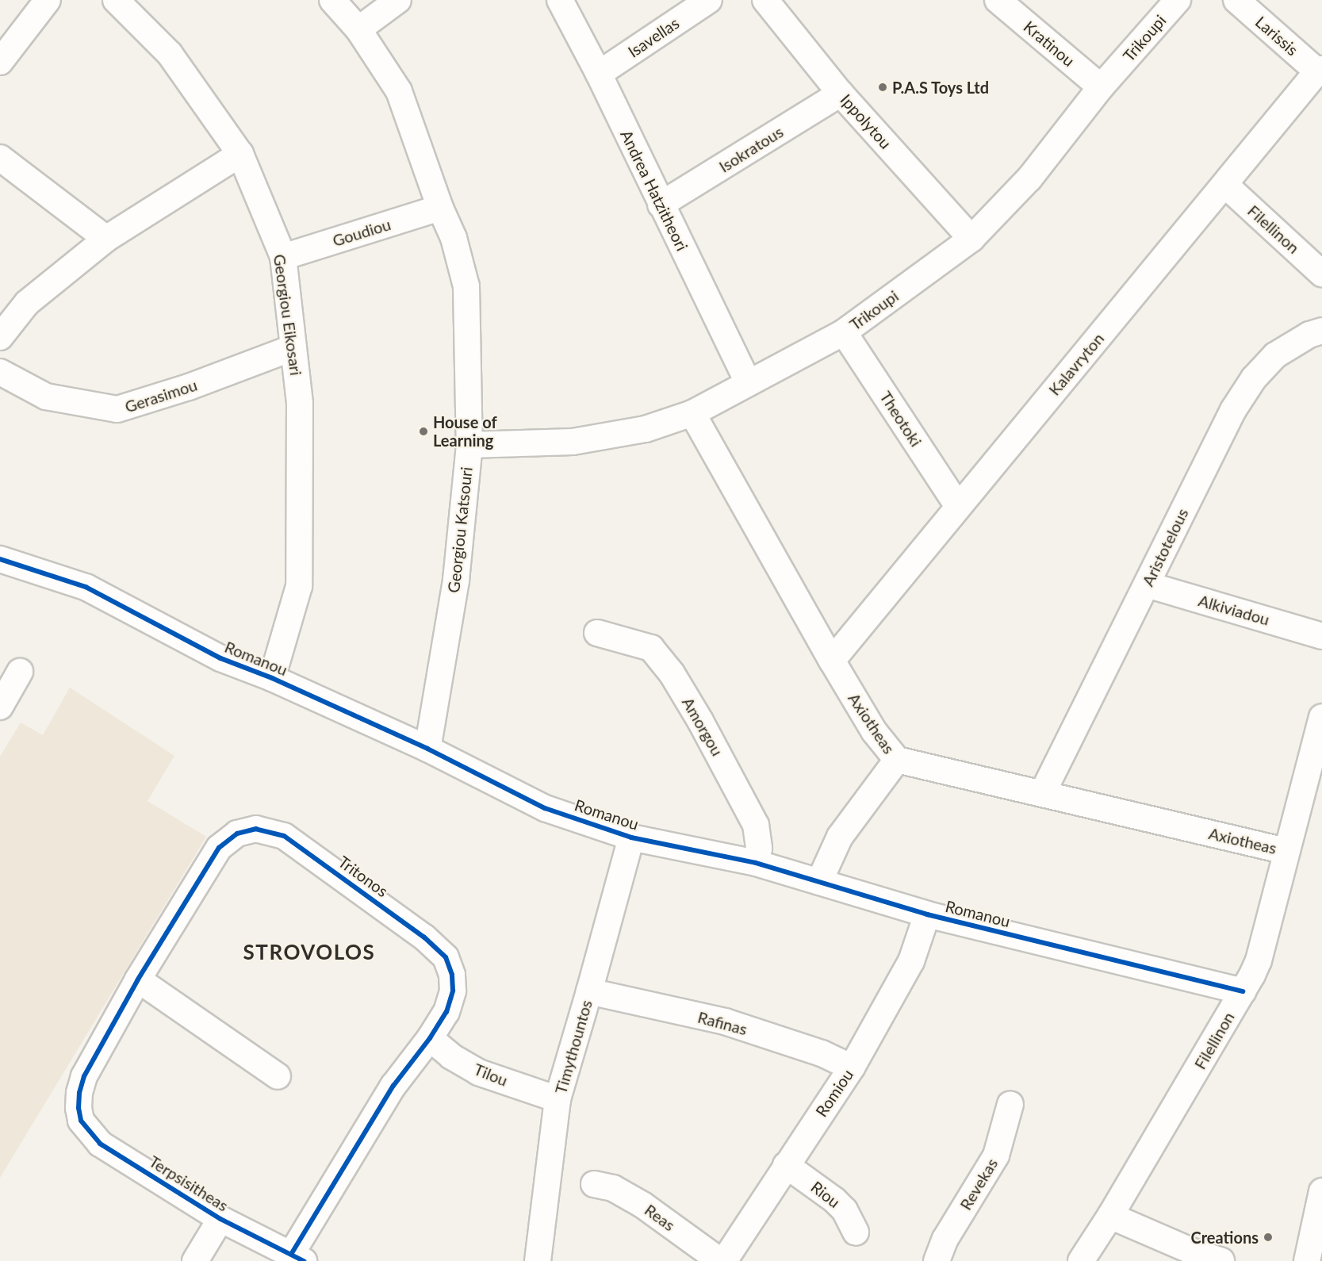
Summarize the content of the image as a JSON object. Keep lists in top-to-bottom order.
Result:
{
  "streets": {
    "street": [
      "Larissis",
      "Isavellas",
      "Trikoupi",
      "Kratinou",
      "Ippolytou",
      "Isokratous",
      "Andrea Hatzitheori",
      "Filellinon",
      "Goudiou",
      "Georgiou Eikosari",
      "Kalavryton",
      "Gerasimou",
      "Theotoki",
      "Georgiou Katsouri",
      "Aristotelous",
      "Alkiviadou",
      "Romanou",
      "Axiotheas",
      "Amorgou",
      "Tritonos",
      "Rafinas",
      "Timythountos",
      "Tilou",
      "Romiou",
      "Terpsisitheas",
      "Revekas",
      "Riou",
      "Reas"
    ]
  },
  "crossings": [
    ["Larissis", "Kalavryton"],
    ["Isavellas", "Andrea Hatzitheori"],
    ["Trikoupi", "Kratinou"],
    ["Trikoupi", "Ippolytou"],
    ["Trikoupi", "Andrea Hatzitheori"],
    ["Trikoupi", "Theotoki"],
    ["Trikoupi", "Georgiou Katsouri"],
    ["Trikoupi", "Axiotheas"],
    ["Ippolytou", "Isokratous"],
    ["Isokratous", "Andrea Hatzitheori"],
    ["Filellinon", "Kalavryton"],
    ["Filellinon", "Romanou"],
    ["Filellinon", "Axiotheas"],
    ["Goudiou", "Georgiou Eikosari"],
    ["Goudiou", "Georgiou Katsouri"],
    ["Georgiou Eikosari", "Gerasimou"],
    ["Georgiou Eikosari", "Romanou"],
    ["Kalavryton", "Theotoki"],
    ["Kalavryton", "Axiotheas"],
    ["Georgiou Katsouri", "Romanou"],
    ["Aristotelous", "Alkiviadou"],
    ["Aristotelous", "Axiotheas"],
    ["Romanou", "Amorgou"],
    ["Romanou", "Timythountos"],
    ["Romanou", "Romiou"],
    ["Tritonos", "Tilou"],
    ["Tritonos", "Terpsisitheas"],
    ["Rafinas", "Timythountos"],
    ["Rafinas", "Romiou"],
    ["Timythountos", "Tilou"],
    ["Romiou", "Riou"]
  ],
  "districts": ["STROVOLOS"],
  "places": ["P.A.S Toys Ltd", "House of Learning", "Creations"]
}
